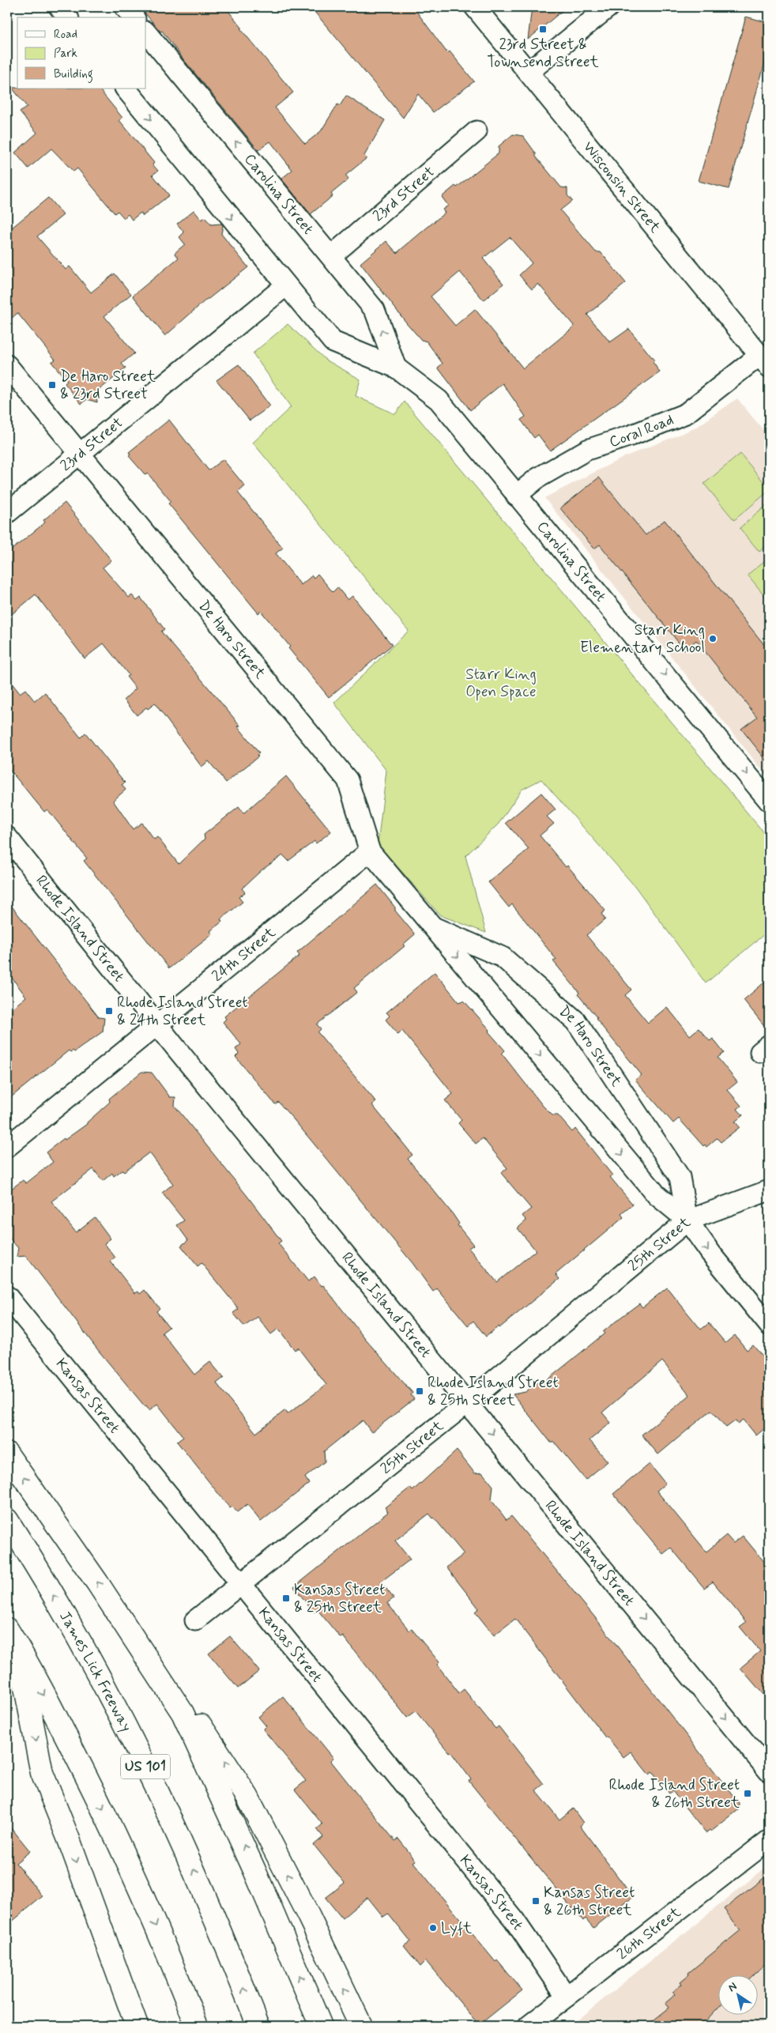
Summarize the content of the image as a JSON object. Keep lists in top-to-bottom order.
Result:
{
  "streets": {
    "highway": ["James Lick Freeway", "US 101"],
    "street": [
      "Wisconsin Street",
      "23rd Street",
      "Carolina Street",
      "Coral Road",
      "De Haro Street",
      "Rhode Island Street",
      "24th Street",
      "25th Street",
      "Kansas Street",
      "26th Street"
    ]
  },
  "crossings": [
    ["Wisconsin Street", "Coral Road"],
    ["23rd Street", "Carolina Street"],
    ["23rd Street", "De Haro Street"],
    ["Carolina Street", "Coral Road"],
    ["De Haro Street", "24th Street"],
    ["De Haro Street", "25th Street"],
    ["Rhode Island Street", "24th Street"],
    ["Rhode Island Street", "25th Street"],
    ["25th Street", "Kansas Street"],
    ["Kansas Street", "26th Street"]
  ],
  "one_way": ["Rhode Island Street"],
  "parks": ["Starr King Open Space"],
  "places": {
    "transit": [
      "23rd Street & Townsend Street",
      "De Haro Street & 23rd Street",
      "Rhode Island Street & 24th Street",
      "Rhode Island Street & 25th Street",
      "Kansas Street & 25th Street",
      "Rhode Island Street & 26th Street",
      "Kansas Street & 26th Street"
    ],
    "other": ["Starr King Elementary School", "Lyft"]
  },
  "legend": ["Road", "Park", "Building"],
  "north": "top left"
}
